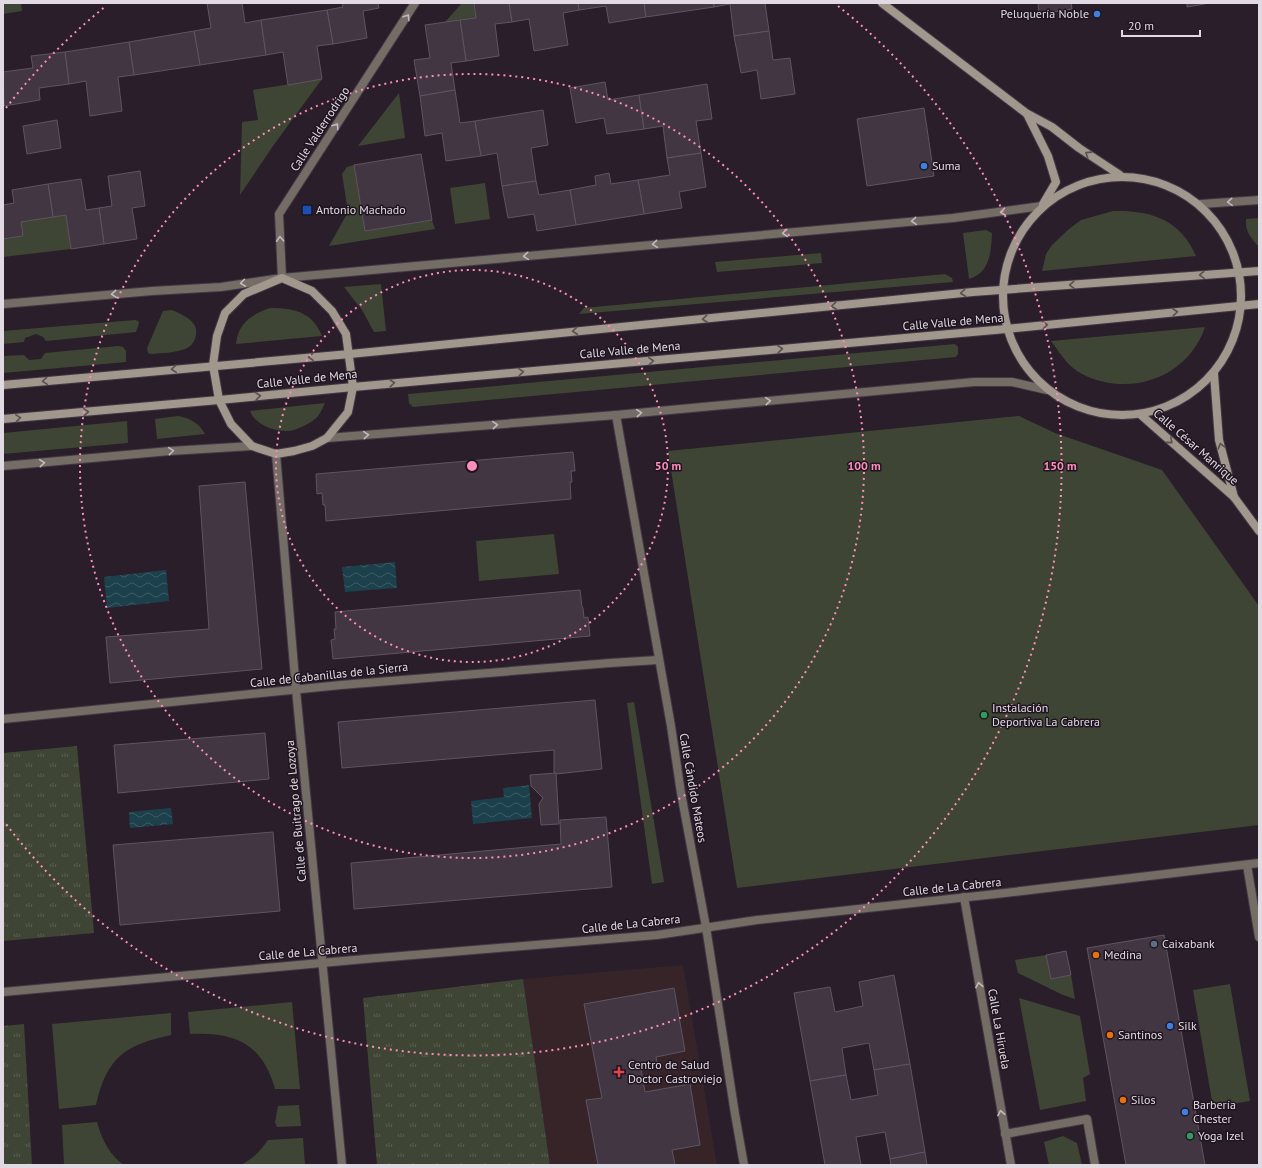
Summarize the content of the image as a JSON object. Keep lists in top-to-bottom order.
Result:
{
  "streets": {
    "main road": ["Calle Valle de Mena", "Calle César Manrique"],
    "street": [
      "Calle Valderrodrigo",
      "Calle de Cabanillas de la Sierra",
      "Calle Cándido Mateos",
      "Calle de Buitrago de Lozoya",
      "Calle de La Cabrera",
      "Calle La Hiruela"
    ]
  },
  "crossings": [
    ["Calle de Cabanillas de la Sierra", "Calle Cándido Mateos"],
    ["Calle de Cabanillas de la Sierra", "Calle de Buitrago de Lozoya"],
    ["Calle Cándido Mateos", "Calle de La Cabrera"],
    ["Calle de Buitrago de Lozoya", "Calle de La Cabrera"],
    ["Calle de La Cabrera", "Calle La Hiruela"]
  ],
  "one_way": ["Calle Valderrodrigo", "Calle La Hiruela"],
  "places": {
    "other": [
      "Peluquería Noble",
      "Suma",
      "Instalación Deportiva La Cabrera",
      "Caixabank",
      "Medina",
      "Silk",
      "Santinos",
      "Silos",
      "Barbería Chester",
      "Yoga Izel"
    ],
    "transit": ["Antonio Machado"],
    "health": ["Centro de Salud Doctor Castroviejo"]
  },
  "scale_bar": "20 m",
  "rings": ["50 m", "100 m", "150 m"]
}
